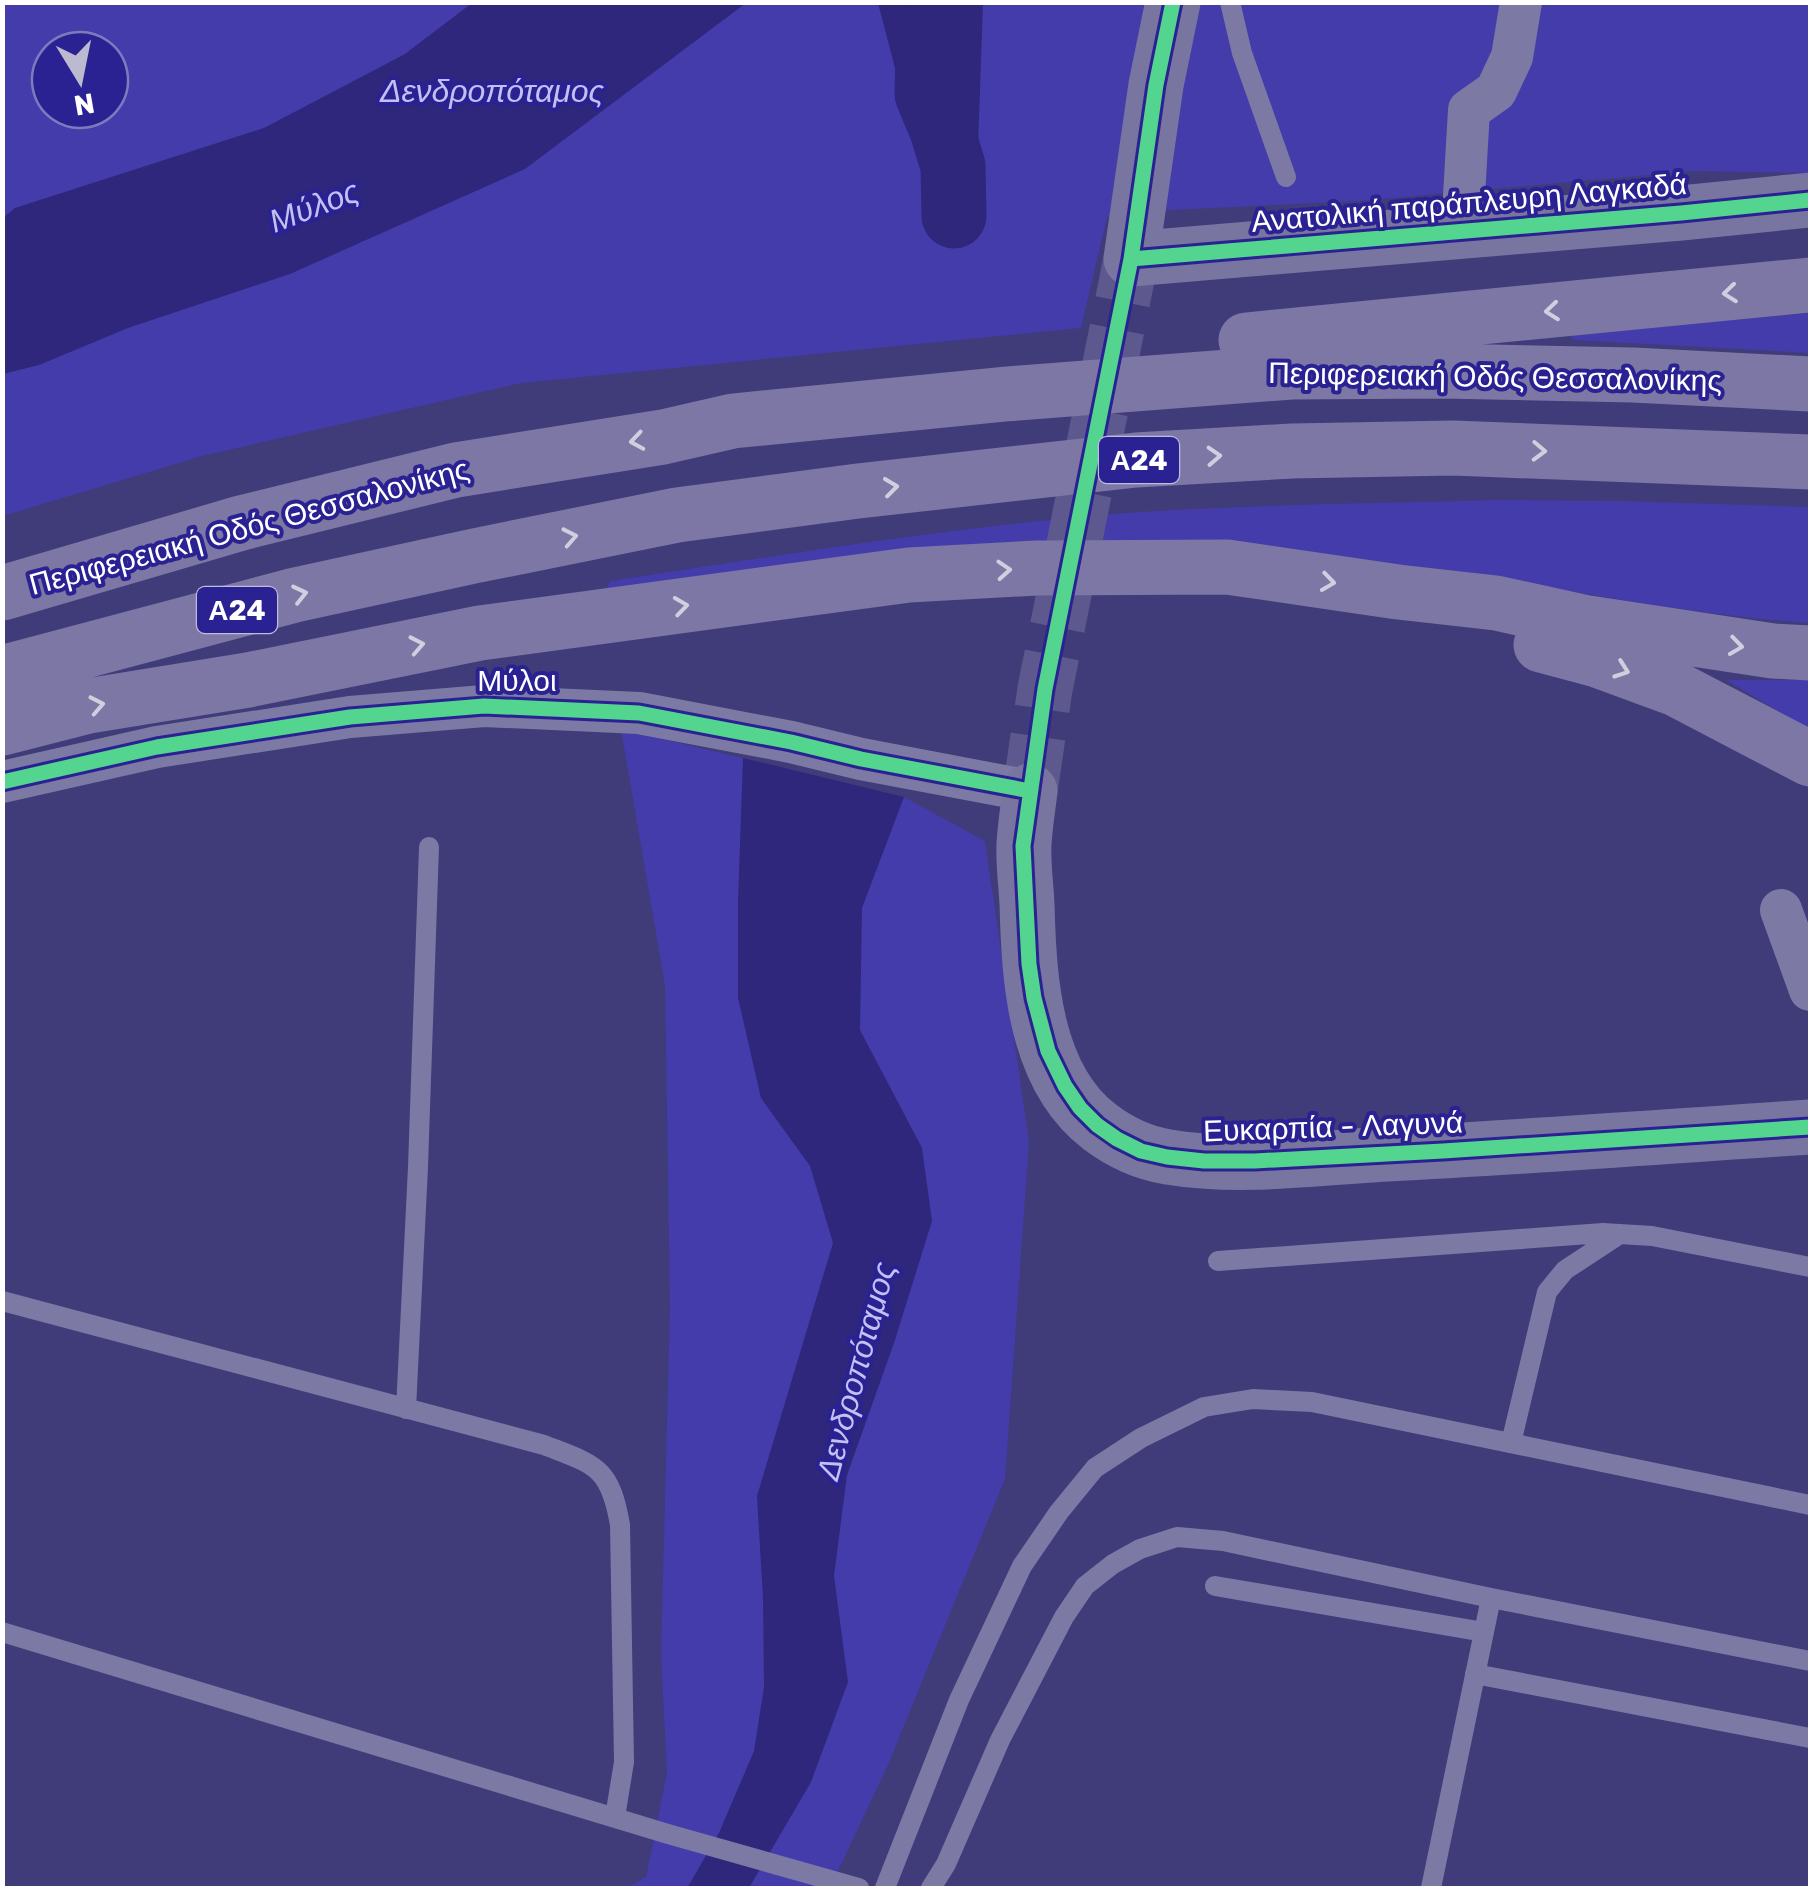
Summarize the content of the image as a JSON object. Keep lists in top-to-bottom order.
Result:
{
  "streets": {
    "highway": ["Περιφερειακή Οδός Θεσσαλονίκης", "Α24"],
    "street": ["Ανατολική παράπλευρη Λαγκαδά", "Μύλοι", "Ευκαρπία - Λαγυνά"]
  },
  "crossings": [
    ["Μύλοι", "Ευκαρπία - Λαγυνά"]
  ],
  "water": ["Δενδροπόταμος", "Μύλος"],
  "north": "bottom"
}
